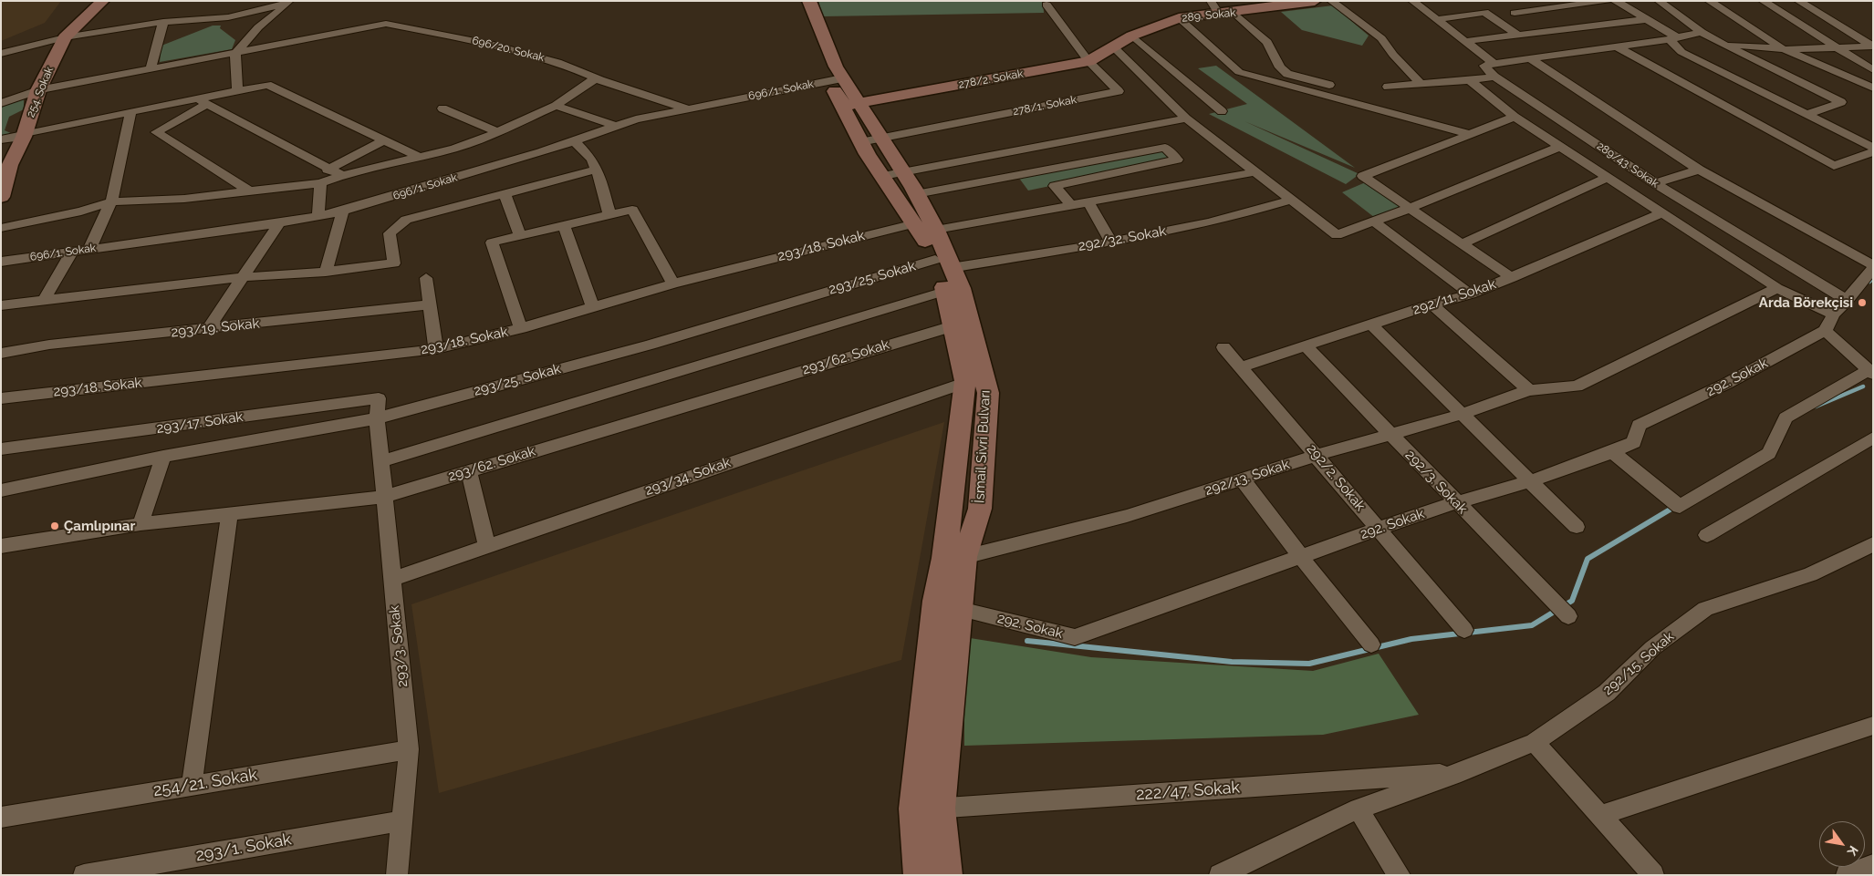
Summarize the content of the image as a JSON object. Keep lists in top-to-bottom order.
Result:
{
  "streets": {
    "main road": [
      "289. Sokak",
      "278/2. Sokak",
      "254. Sokak",
      "İsmail Sivri Bulvarı"
    ],
    "street": [
      "696/20. Sokak",
      "696/1. Sokak",
      "278/1. Sokak",
      "289/43. Sokak",
      "292/32. Sokak",
      "293/18. Sokak",
      "293/25. Sokak",
      "292/11. Sokak",
      "293/19. Sokak",
      "293/62. Sokak",
      "292. Sokak",
      "293/17. Sokak",
      "293/34. Sokak",
      "292/13. Sokak",
      "292/2. Sokak",
      "292/3. Sokak",
      "293/3. Sokak",
      "292/15. Sokak",
      "254/21. Sokak",
      "222/47. Sokak",
      "293/1. Sokak"
    ]
  },
  "crossings": [
    ["289. Sokak", "278/2. Sokak"],
    ["696/20. Sokak", "696/1. Sokak"],
    ["696/20. Sokak", "254. Sokak"],
    ["278/2. Sokak", "278/1. Sokak"],
    ["278/2. Sokak", "İsmail Sivri Bulvarı"],
    ["696/1. Sokak", "İsmail Sivri Bulvarı"],
    ["278/1. Sokak", "İsmail Sivri Bulvarı"],
    ["292/32. Sokak", "293/25. Sokak"],
    ["292/32. Sokak", "İsmail Sivri Bulvarı"],
    ["293/18. Sokak", "İsmail Sivri Bulvarı"],
    ["293/25. Sokak", "293/17. Sokak"],
    ["293/25. Sokak", "İsmail Sivri Bulvarı"],
    ["293/25. Sokak", "293/3. Sokak"],
    ["292/11. Sokak", "292/2. Sokak"],
    ["292/11. Sokak", "292/3. Sokak"],
    ["293/62. Sokak", "İsmail Sivri Bulvarı"],
    ["293/62. Sokak", "293/3. Sokak"],
    ["292. Sokak", "İsmail Sivri Bulvarı"],
    ["292. Sokak", "292/2. Sokak"],
    ["292. Sokak", "292/3. Sokak"],
    ["293/17. Sokak", "293/3. Sokak"],
    ["İsmail Sivri Bulvarı", "293/34. Sokak"],
    ["İsmail Sivri Bulvarı", "292/13. Sokak"],
    ["İsmail Sivri Bulvarı", "222/47. Sokak"],
    ["293/34. Sokak", "293/3. Sokak"],
    ["292/13. Sokak", "292/2. Sokak"],
    ["292/13. Sokak", "292/3. Sokak"],
    ["293/3. Sokak", "254/21. Sokak"],
    ["293/3. Sokak", "293/1. Sokak"],
    ["292/15. Sokak", "222/47. Sokak"]
  ],
  "places": ["Arda Börekçisi", "Çamlıpınar"],
  "north": "bottom right"
}
